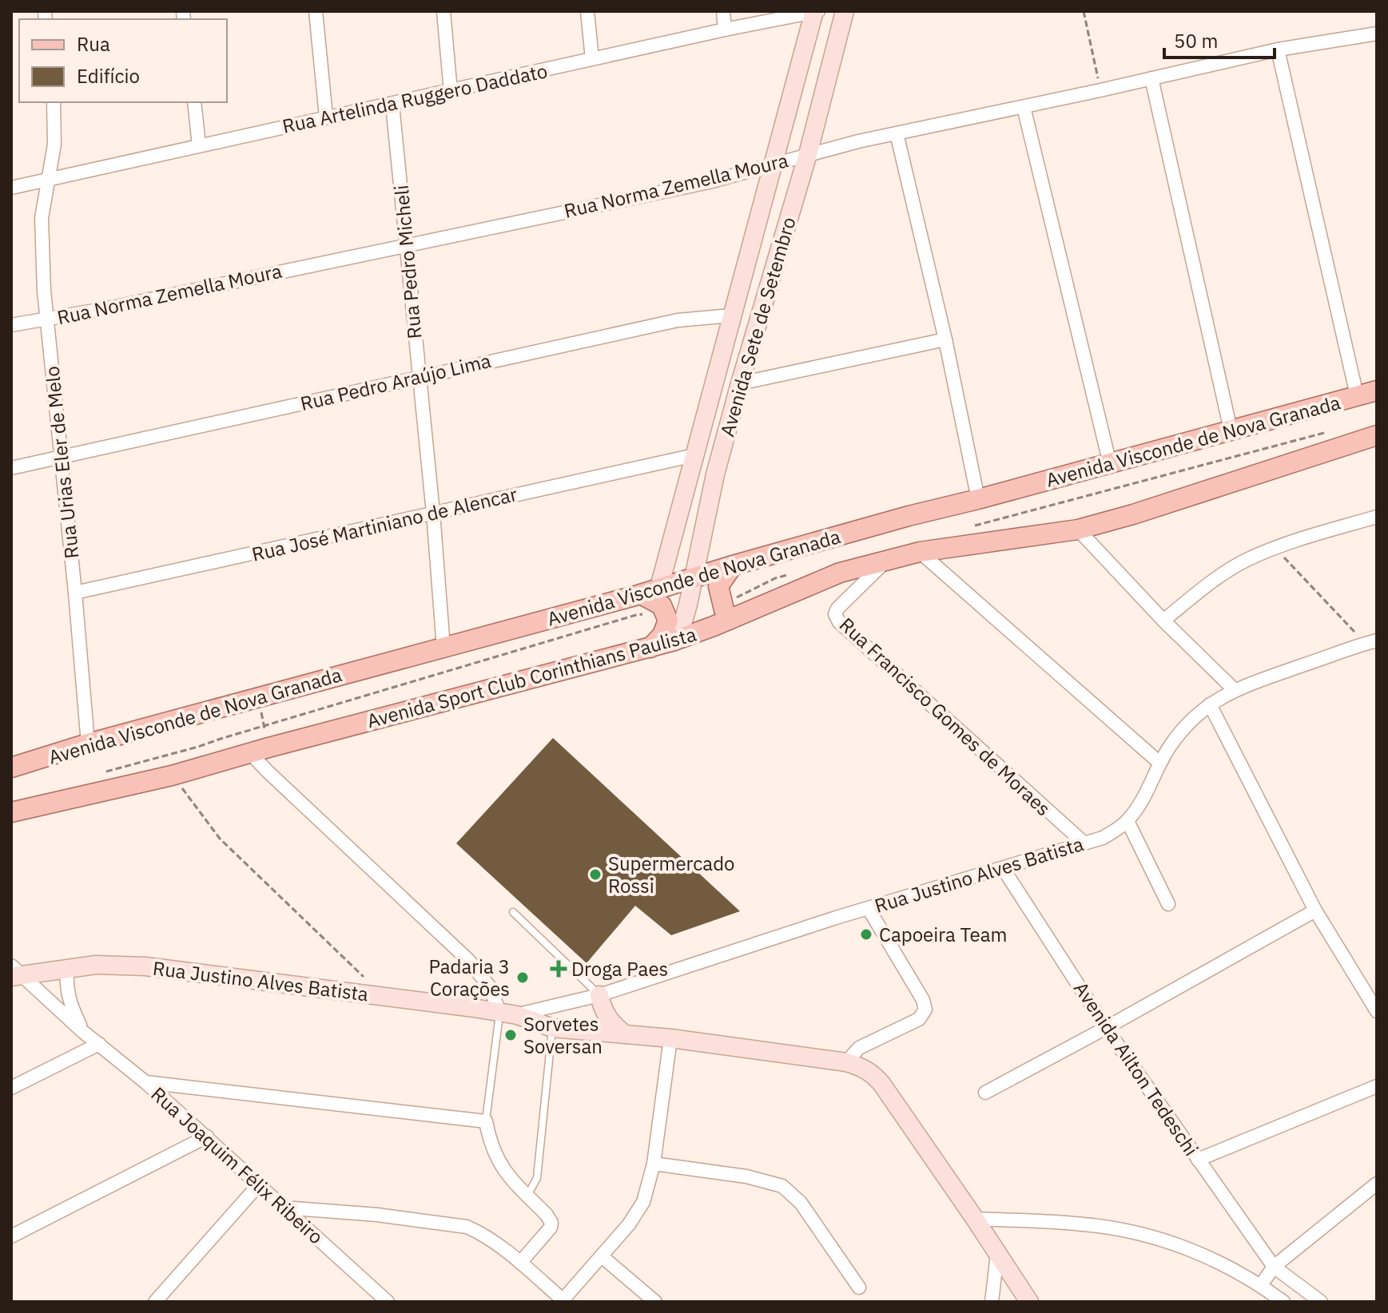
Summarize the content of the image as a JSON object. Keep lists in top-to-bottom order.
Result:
{
  "streets": {
    "main road": [
      "Avenida Sete de Setembro",
      "Avenida Visconde de Nova Granada",
      "Avenida Sport Club Corinthians Paulista",
      "Rua Justino Alves Batista"
    ],
    "street": [
      "Rua Artelinda Ruggero Daddato",
      "Rua Norma Zemella Moura",
      "Rua Pedro Micheli",
      "Rua Pedro Araújo Lima",
      "Rua Urias Eler de Melo",
      "Rua José Martiniano de Alencar",
      "Rua Francisco Gomes de Moraes",
      "Avenida Ailton Tedeschi",
      "Rua Joaquim Félix Ribeiro"
    ]
  },
  "crossings": [
    ["Rua Artelinda Ruggero Daddato", "Rua Pedro Micheli"],
    ["Rua Artelinda Ruggero Daddato", "Avenida Sete de Setembro"],
    ["Rua Artelinda Ruggero Daddato", "Rua Urias Eler de Melo"],
    ["Rua Norma Zemella Moura", "Rua Pedro Micheli"],
    ["Rua Norma Zemella Moura", "Avenida Sete de Setembro"],
    ["Rua Norma Zemella Moura", "Rua Urias Eler de Melo"],
    ["Rua Pedro Micheli", "Rua Pedro Araújo Lima"],
    ["Rua Pedro Micheli", "Avenida Visconde de Nova Granada"],
    ["Rua Pedro Micheli", "Rua José Martiniano de Alencar"],
    ["Avenida Sete de Setembro", "Rua Pedro Araújo Lima"],
    ["Avenida Sete de Setembro", "Avenida Visconde de Nova Granada"],
    ["Avenida Sete de Setembro", "Rua José Martiniano de Alencar"],
    ["Avenida Sete de Setembro", "Avenida Sport Club Corinthians Paulista"],
    ["Rua Pedro Araújo Lima", "Rua Urias Eler de Melo"],
    ["Avenida Visconde de Nova Granada", "Rua Urias Eler de Melo"],
    ["Rua Urias Eler de Melo", "Rua José Martiniano de Alencar"],
    ["Avenida Sport Club Corinthians Paulista", "Rua Francisco Gomes de Moraes"],
    ["Rua Francisco Gomes de Moraes", "Rua Justino Alves Batista"],
    ["Rua Justino Alves Batista", "Avenida Ailton Tedeschi"],
    ["Rua Justino Alves Batista", "Rua Joaquim Félix Ribeiro"]
  ],
  "places": {
    "other": [
      "Supermercado Rossi",
      "Capoeira Team",
      "Padaria 3 Corações",
      "Sorvetes Soversan"
    ],
    "health": ["Droga Paes"]
  },
  "legend": ["Rua", "Edifício"],
  "scale_bar": "50 m"
}
